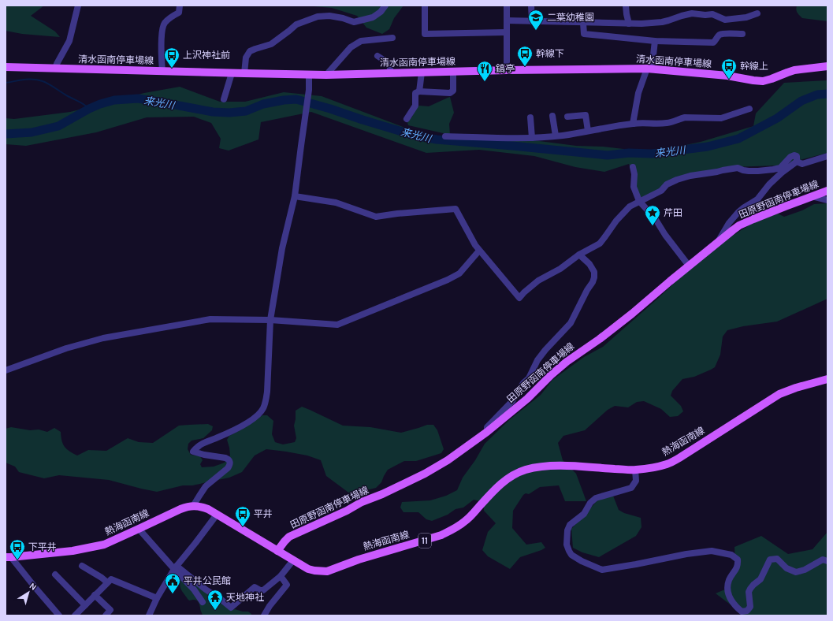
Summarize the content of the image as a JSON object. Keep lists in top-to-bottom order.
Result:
{
  "streets": {
    "main road": [
      "清水函南停車場線",
      "田原野函南停車場線",
      "熱海函南線",
      "11"
    ]
  },
  "crossings": [
    ["田原野函南停車場線", "熱海函南線"]
  ],
  "water": ["来光川"],
  "places": {
    "school or university": ["二葉幼稚園"],
    "bus stop": [
      "幹線下",
      "上沢神社前",
      "幹線上",
      "平井",
      "下平井"
    ],
    "restaurant": ["鎬亭"],
    "place": ["芹田"],
    "public building": ["平井公民館"],
    "temple": ["天地神社"]
  },
  "north": "top right"
}
